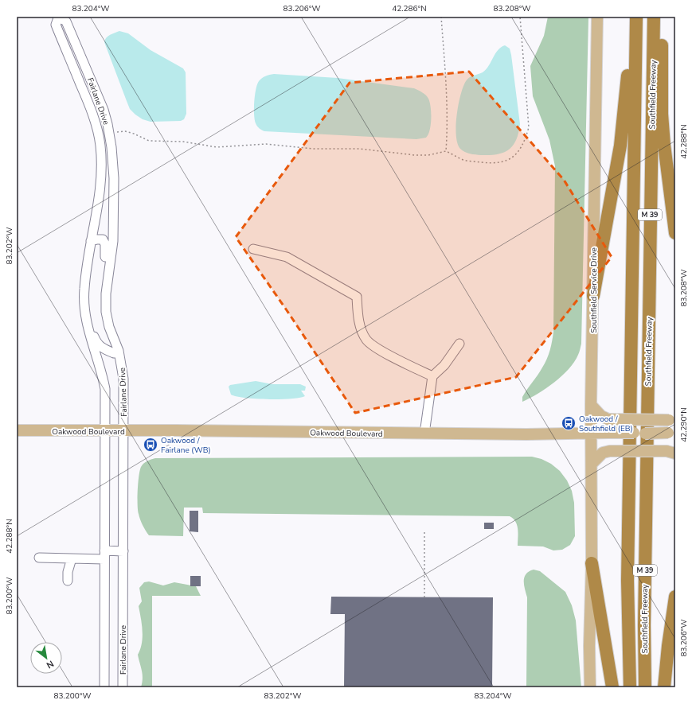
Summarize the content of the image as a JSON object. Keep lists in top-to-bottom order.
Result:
{
  "streets": {
    "highway": ["Southfield Freeway", "M 39"],
    "main road": ["Southfield Service Drive", "Oakwood Boulevard"],
    "street": ["Fairlane Drive"]
  },
  "crossings": [
    ["Fairlane Drive", "Oakwood Boulevard"],
    ["Southfield Service Drive", "Oakwood Boulevard"]
  ],
  "places": {
    "bus stop": ["Oakwood / Southfield (EB)", "Oakwood / Fairlane (WB)"]
  },
  "north": "bottom right",
  "coordinates": [
    "83.204°W",
    "83.206°W",
    "42.286°N",
    "83.208°W",
    "42.288°N",
    "83.202°W",
    "42.290°N",
    "83.200°W"
  ]
}
